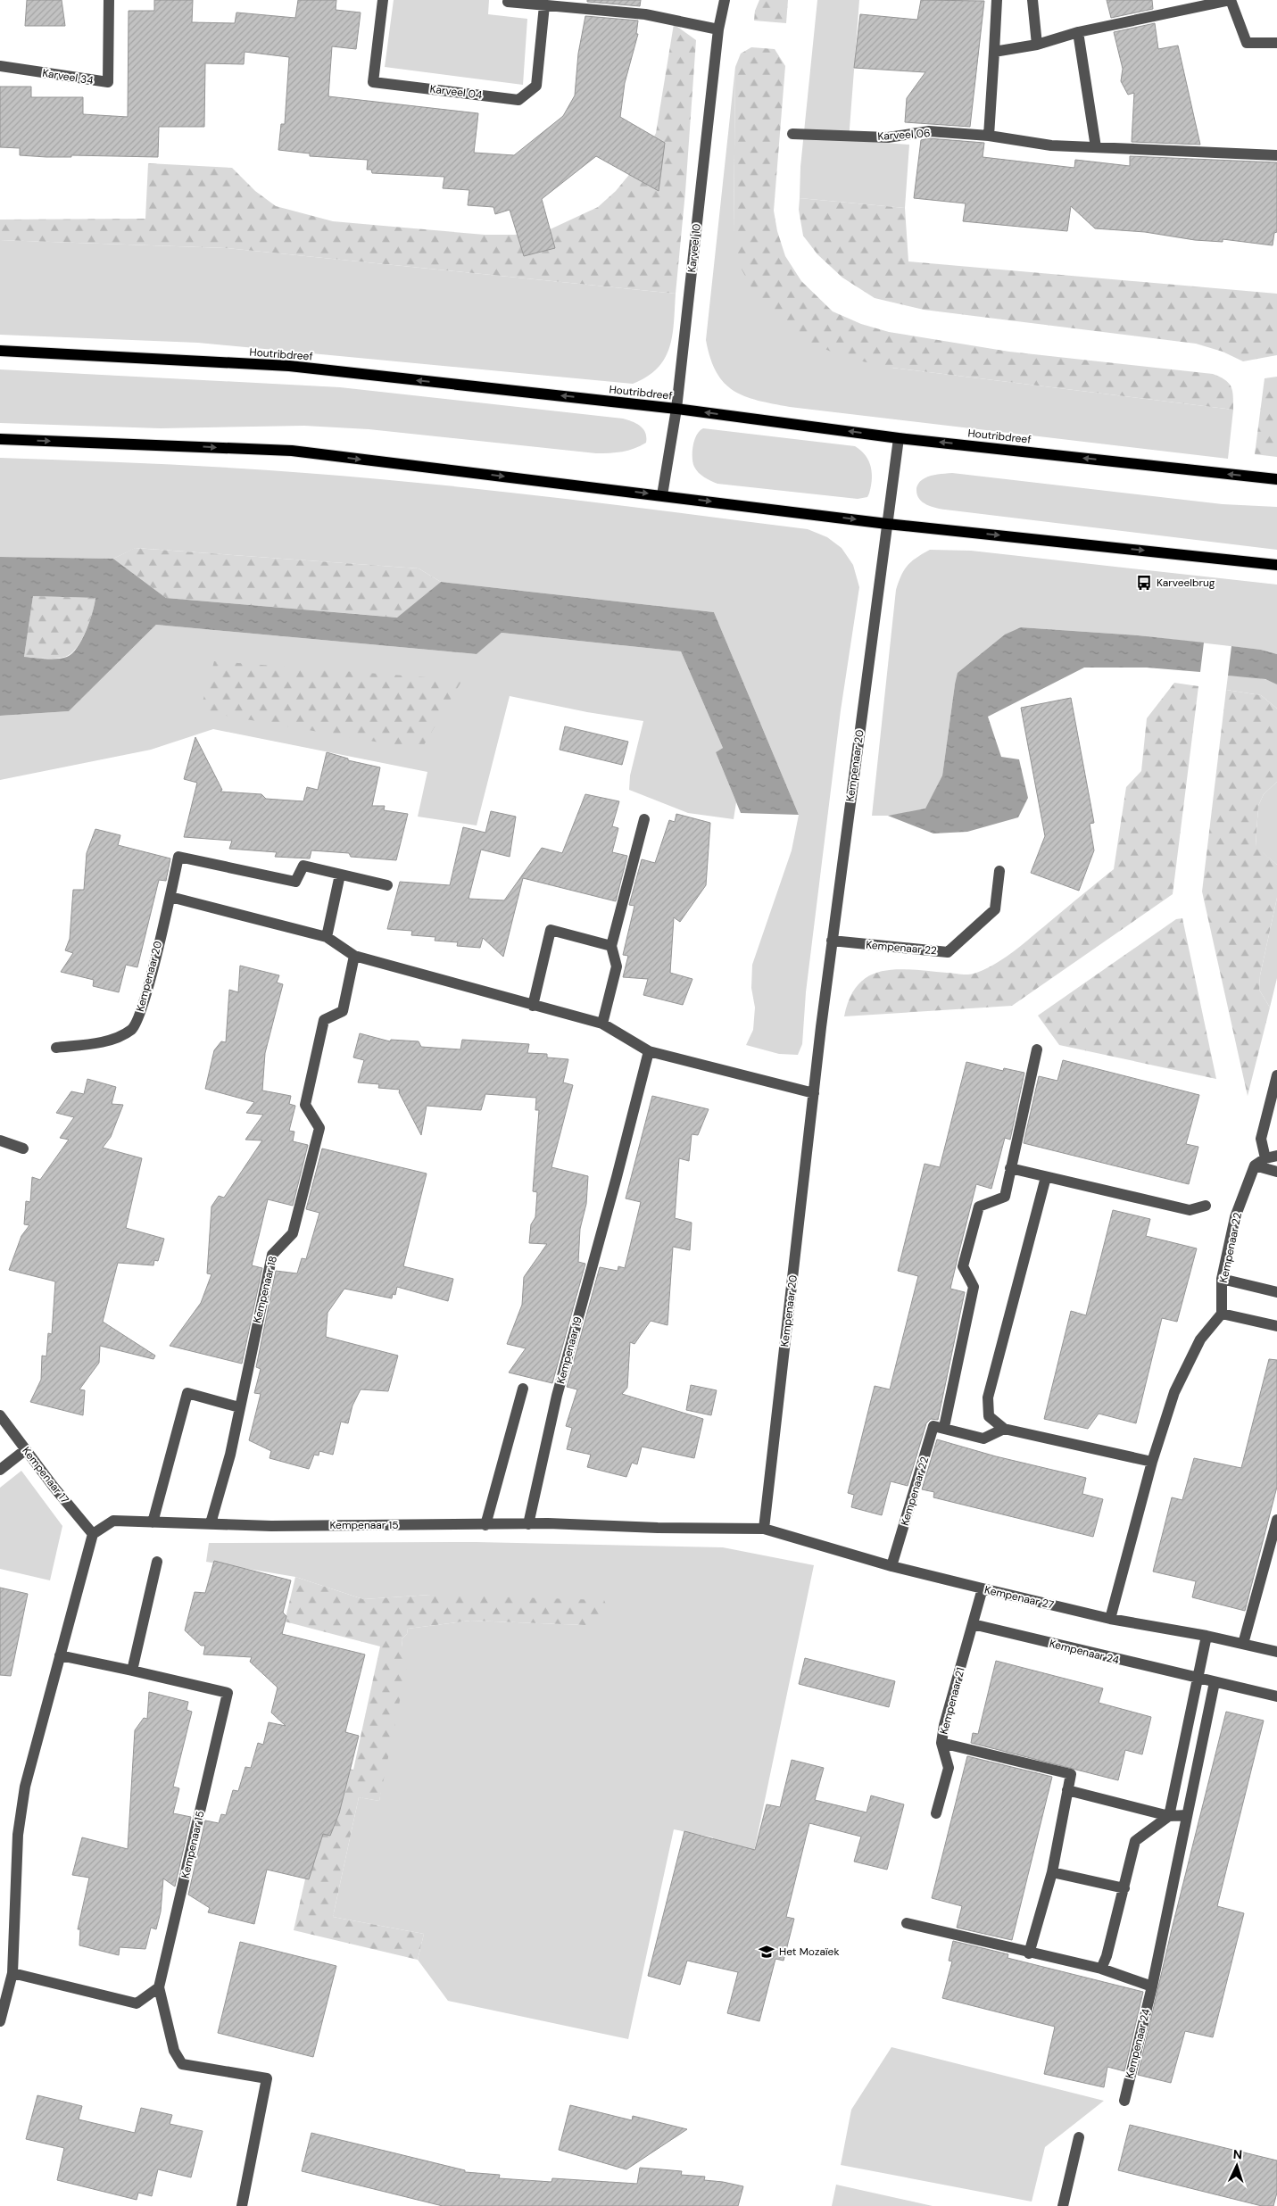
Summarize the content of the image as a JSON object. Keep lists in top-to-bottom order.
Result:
{
  "streets": {
    "main road": ["Houtribdreef"],
    "street": [
      "Karveel 34",
      "Karveel 04",
      "Karveel 06",
      "Karveel 10",
      "Kempenaar 20",
      "Kempenaar 22",
      "Kempenaar 18",
      "Kempenaar 19",
      "Kempenaar 17",
      "Kempenaar 15",
      "Kempenaar 27",
      "Kempenaar 24",
      "Kempenaar 21"
    ]
  },
  "crossings": [
    ["Karveel 10", "Houtribdreef"],
    ["Houtribdreef", "Kempenaar 20"],
    ["Kempenaar 20", "Kempenaar 22"],
    ["Kempenaar 20", "Kempenaar 15"],
    ["Kempenaar 20", "Kempenaar 27"],
    ["Kempenaar 22", "Kempenaar 27"],
    ["Kempenaar 18", "Kempenaar 15"],
    ["Kempenaar 19", "Kempenaar 15"],
    ["Kempenaar 17", "Kempenaar 15"],
    ["Kempenaar 15", "Kempenaar 27"],
    ["Kempenaar 27", "Kempenaar 21"],
    ["Kempenaar 24", "Kempenaar 21"]
  ],
  "places": {
    "bus stop": ["Karveelbrug"],
    "school or university": ["Het Mozaïek"]
  },
  "north": "top"
}
